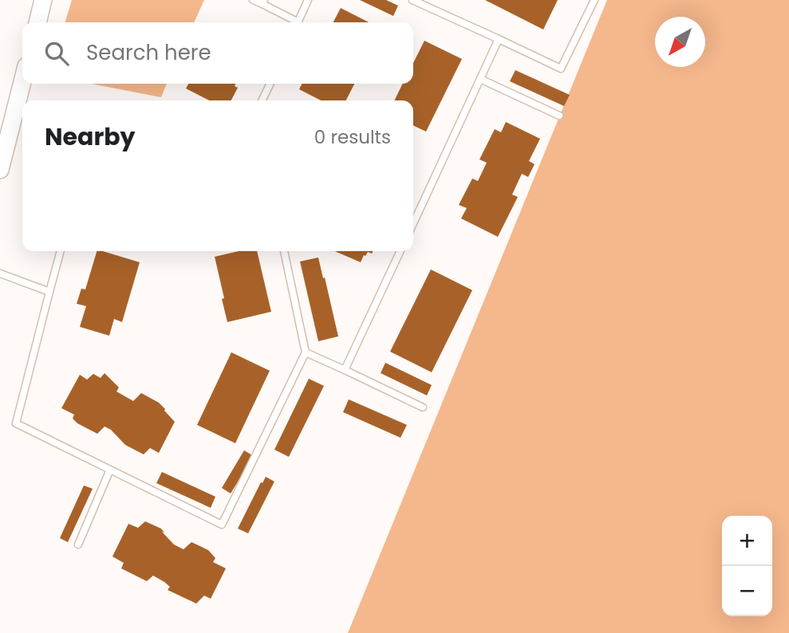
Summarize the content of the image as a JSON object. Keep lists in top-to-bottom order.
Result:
{
  "north": "bottom left",
  "page": {
    "search": "Search here",
    "heading": ["Nearby", "0 results"],
    "map_buttons": ["+", "−"]
  }
}
